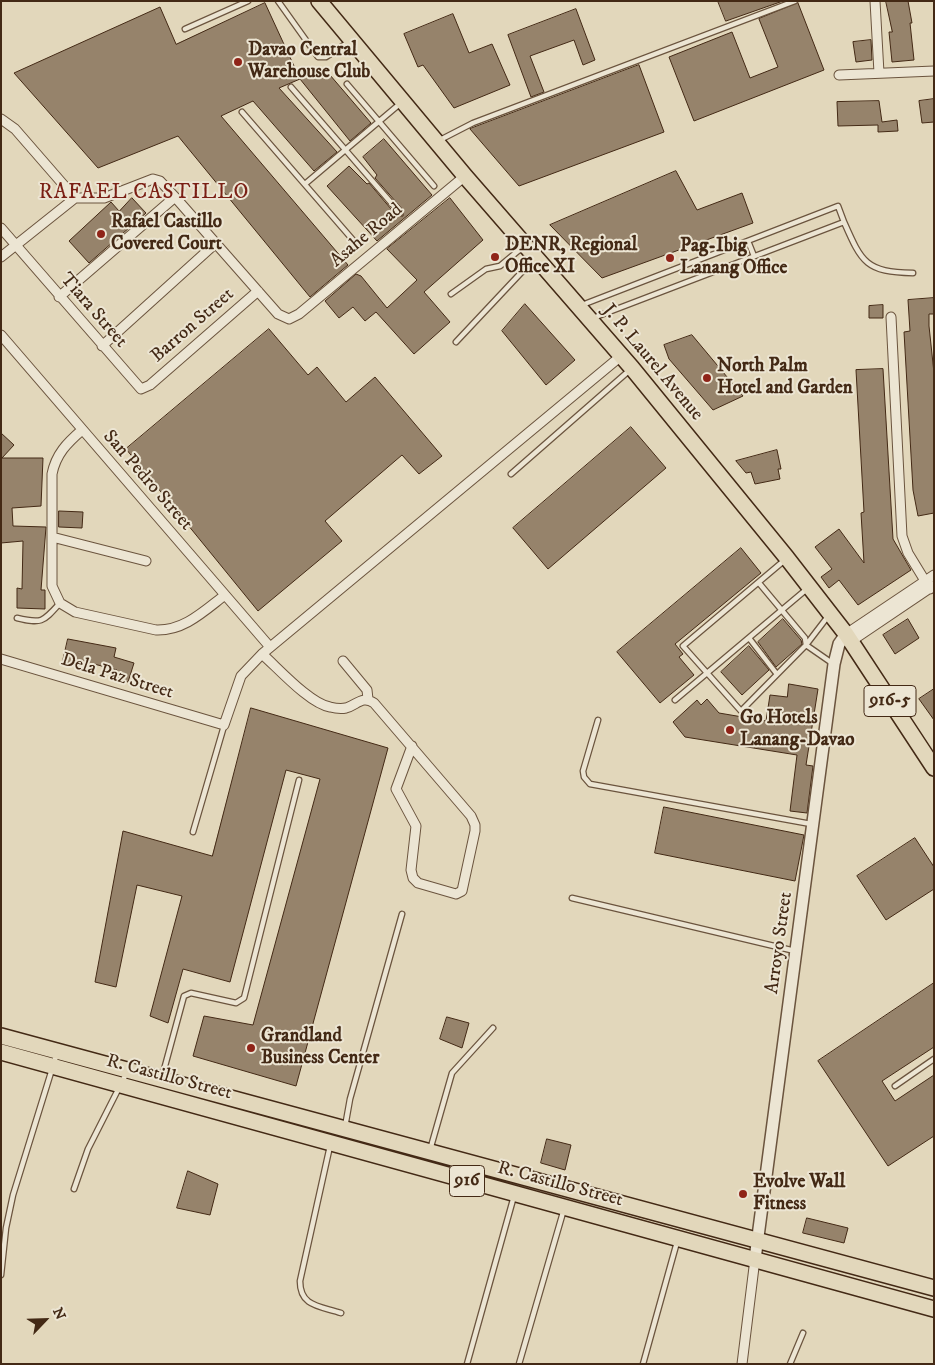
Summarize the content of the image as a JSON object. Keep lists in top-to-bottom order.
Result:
{
  "streets": {
    "main road": [
      "J. P. Laurel Avenue",
      "916-5",
      "R. Castillo Street",
      "916"
    ],
    "street": [
      "Asahe Road",
      "Tiara Street",
      "Barron Street",
      "San Pedro Street",
      "Dela Paz Street",
      "Arroyo Street"
    ]
  },
  "crossings": [
    ["Asahe Road", "Barron Street"],
    ["Asahe Road", "J. P. Laurel Avenue"],
    ["Tiara Street", "Barron Street"],
    ["J. P. Laurel Avenue", "Arroyo Street"],
    ["Arroyo Street", "R. Castillo Street"]
  ],
  "districts": ["RAFAEL CASTILLO"],
  "places": [
    "Davao Central Warehouse Club",
    "Rafael Castillo Covered Court",
    "DENR, Regional Office XI",
    "Pag-Ibig Lanang Office",
    "North Palm Hotel and Garden",
    "Go Hotels Lanang-Davao",
    "Grandland Business Center",
    "Evolve Wall Fitness"
  ],
  "north": "top right"
}
